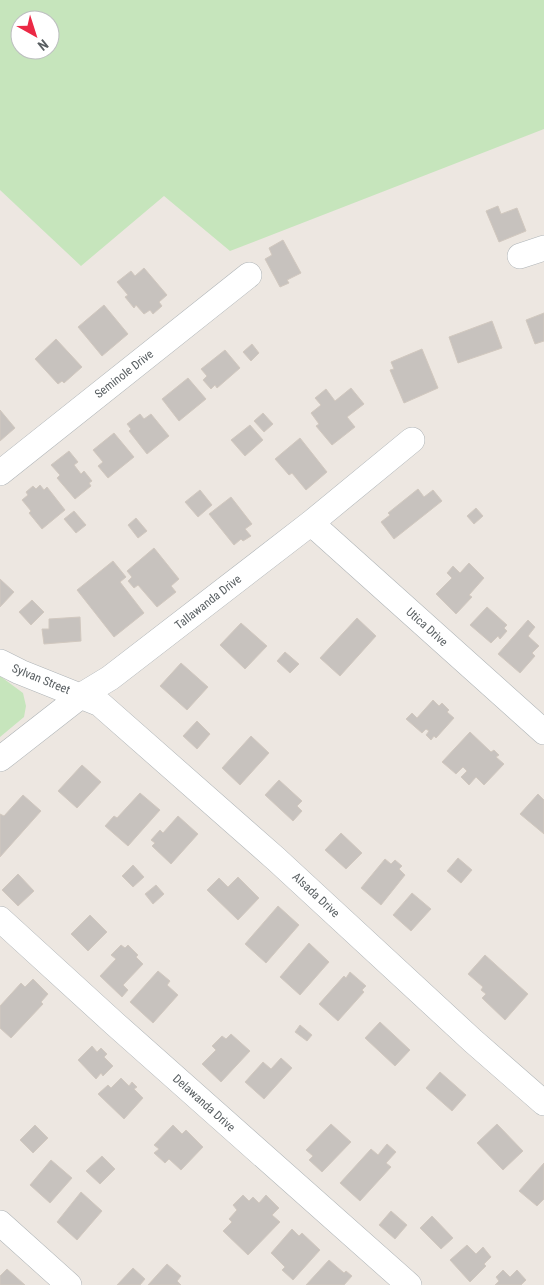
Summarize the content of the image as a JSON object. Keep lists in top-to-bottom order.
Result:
{
  "streets": {
    "street": [
      "Seminole Drive",
      "Tallawanda Drive",
      "Utica Drive",
      "Sylvan Street",
      "Alsada Drive",
      "Delawanda Drive"
    ]
  },
  "crossings": [
    ["Tallawanda Drive", "Utica Drive"],
    ["Tallawanda Drive", "Sylvan Street"],
    ["Tallawanda Drive", "Alsada Drive"],
    ["Sylvan Street", "Alsada Drive"]
  ],
  "north": "bottom right"
}
